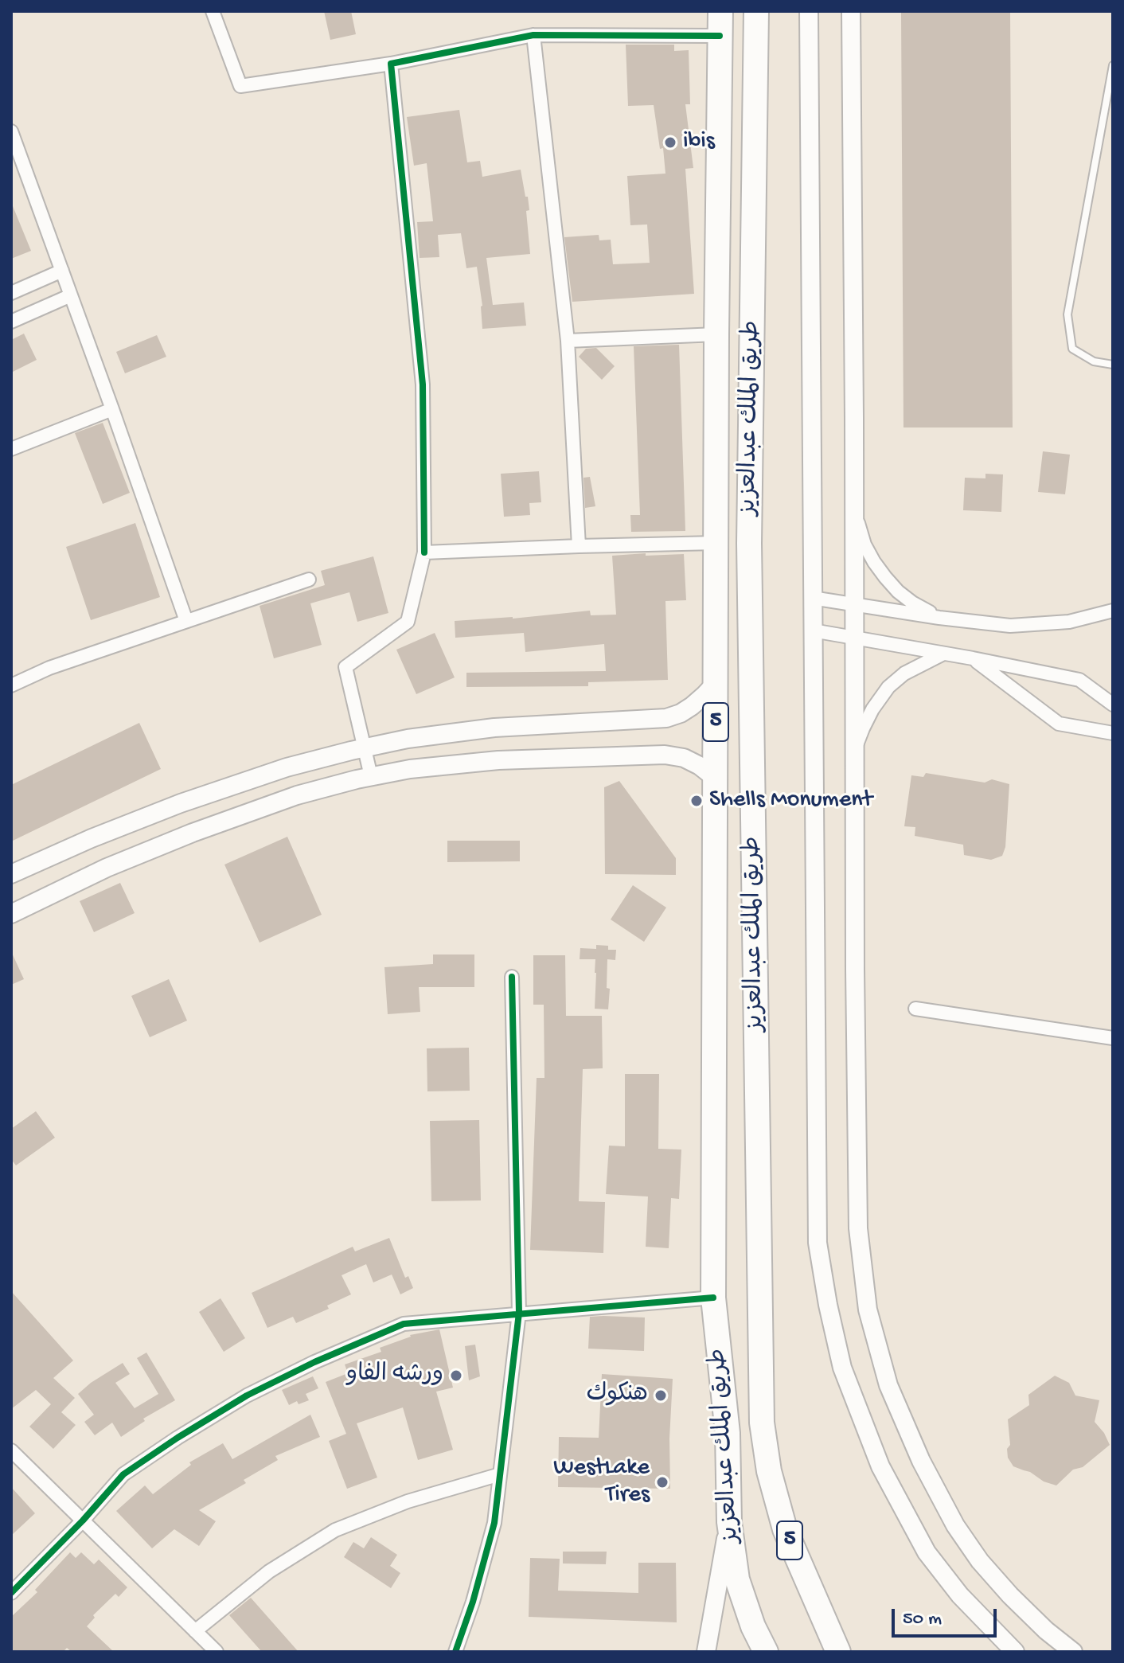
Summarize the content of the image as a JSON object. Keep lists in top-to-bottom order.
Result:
{
  "streets": {
    "highway": ["طريق الملك عبدالعزيز", "5"]
  },
  "places": [
    "ibis",
    "Shells Monument",
    "ورشه الفاو",
    "هنكوك",
    "WestLake Tires"
  ],
  "scale_bar": "50 m"
}
